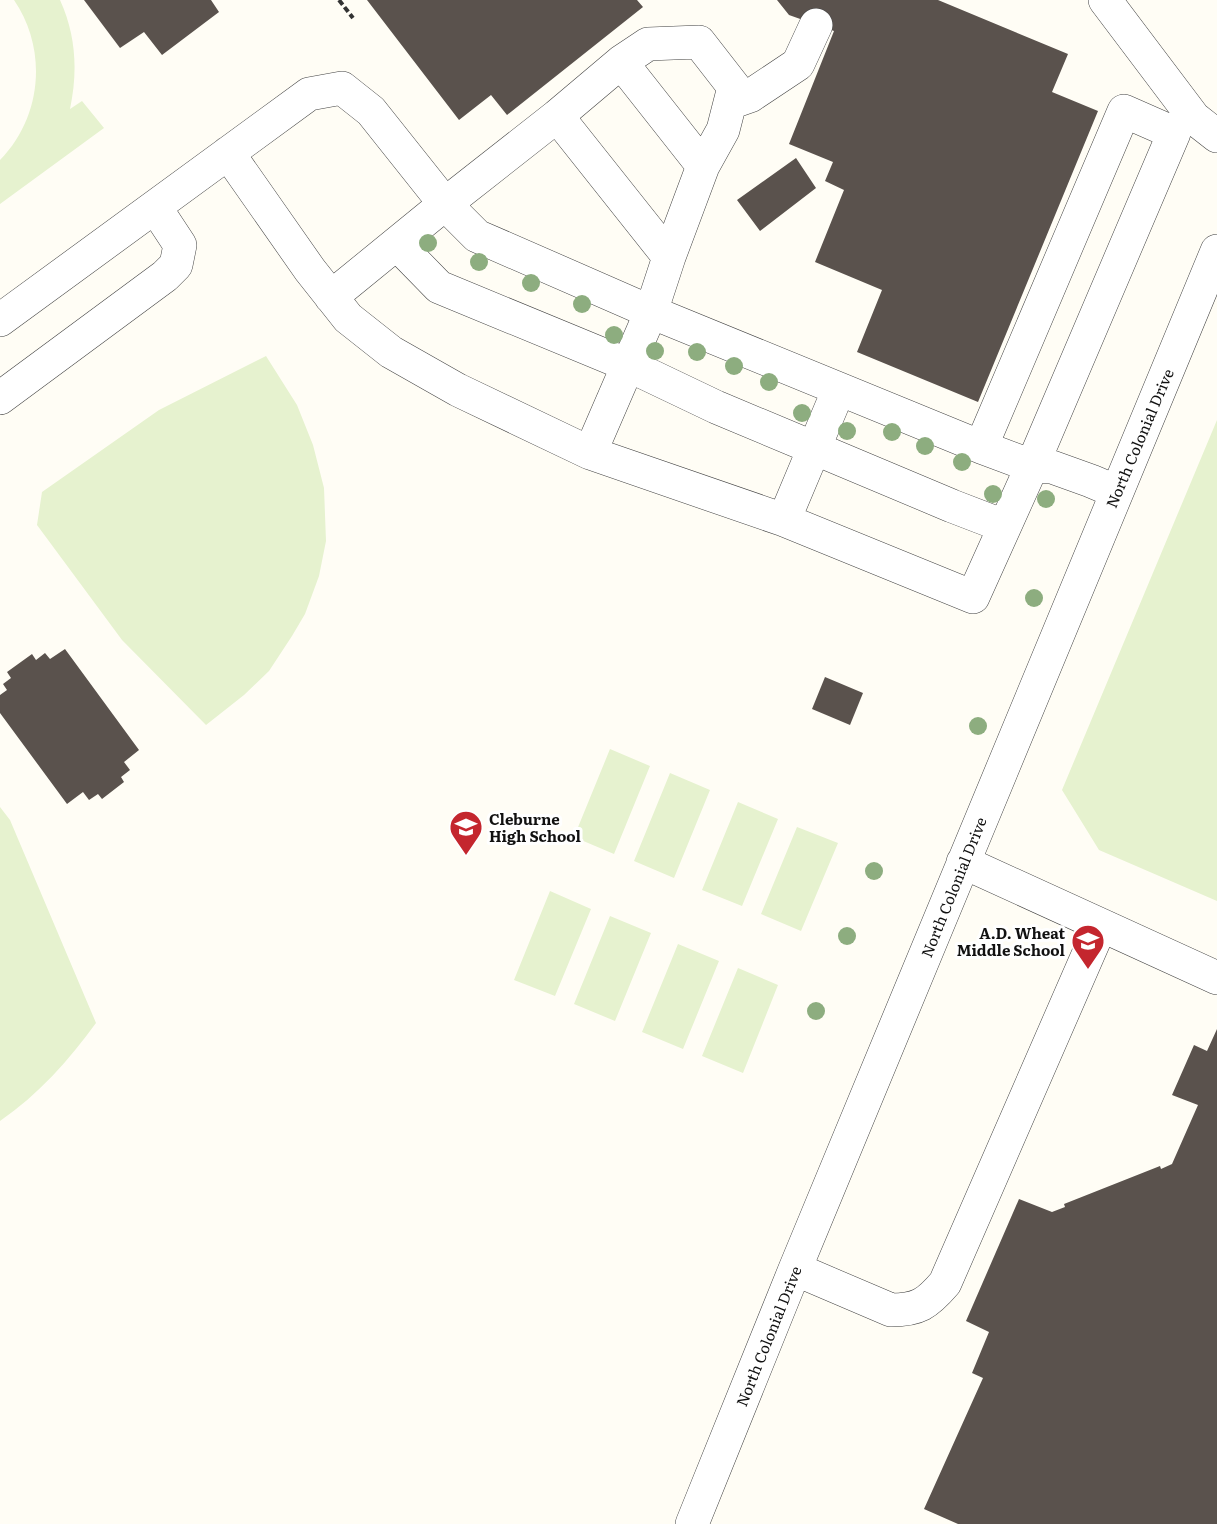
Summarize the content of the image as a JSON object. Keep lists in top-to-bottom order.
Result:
{
  "streets": {
    "street": ["North Colonial Drive"]
  },
  "places": {
    "school or university": ["Cleburne High School", "A.D. Wheat Middle School"]
  }
}
